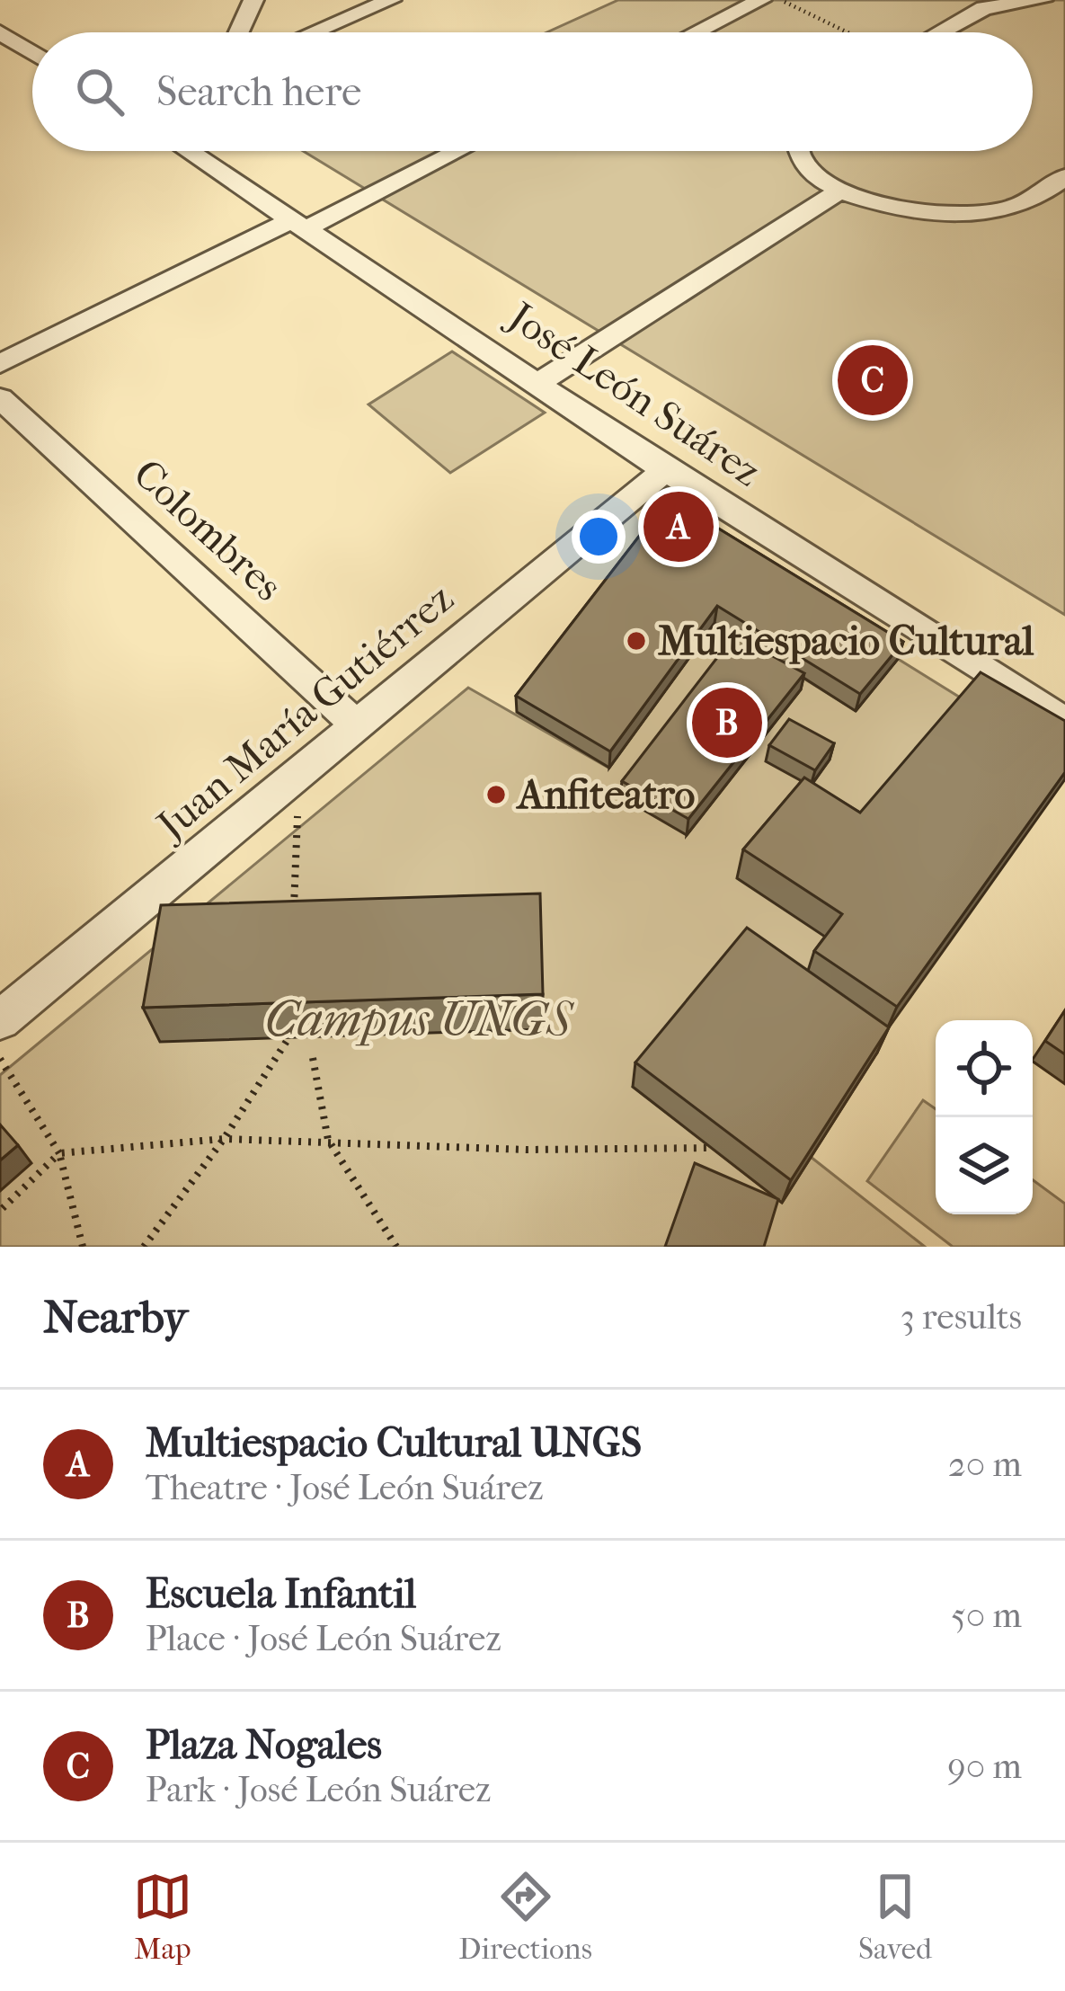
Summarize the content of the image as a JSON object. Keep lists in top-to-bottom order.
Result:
{
  "streets": {
    "street": ["José León Suárez", "Colombres", "Juan María Gutiérrez"]
  },
  "crossings": [
    ["José León Suárez", "Juan María Gutiérrez"],
    ["Colombres", "Juan María Gutiérrez"]
  ],
  "parks": ["Campus UNGS"],
  "places": ["Multiespacio Cultural", "Anfiteatro"],
  "page": {
    "search": "Search here",
    "pins": ["C", "A", "B"],
    "heading": ["Nearby", "3 results"],
    "list": [
      {
        "mark": "A",
        "name": "Multiespacio Cultural UNGS",
        "note": "Theatre · José León Suárez",
        "value": "20 m"
      },
      {
        "mark": "B",
        "name": "Escuela Infantil",
        "note": "Place · José León Suárez",
        "value": "50 m"
      },
      {
        "mark": "C",
        "name": "Plaza Nogales",
        "note": "Park · José León Suárez",
        "value": "90 m"
      }
    ],
    "nav": ["Map", "Directions", "Saved"]
  }
}
